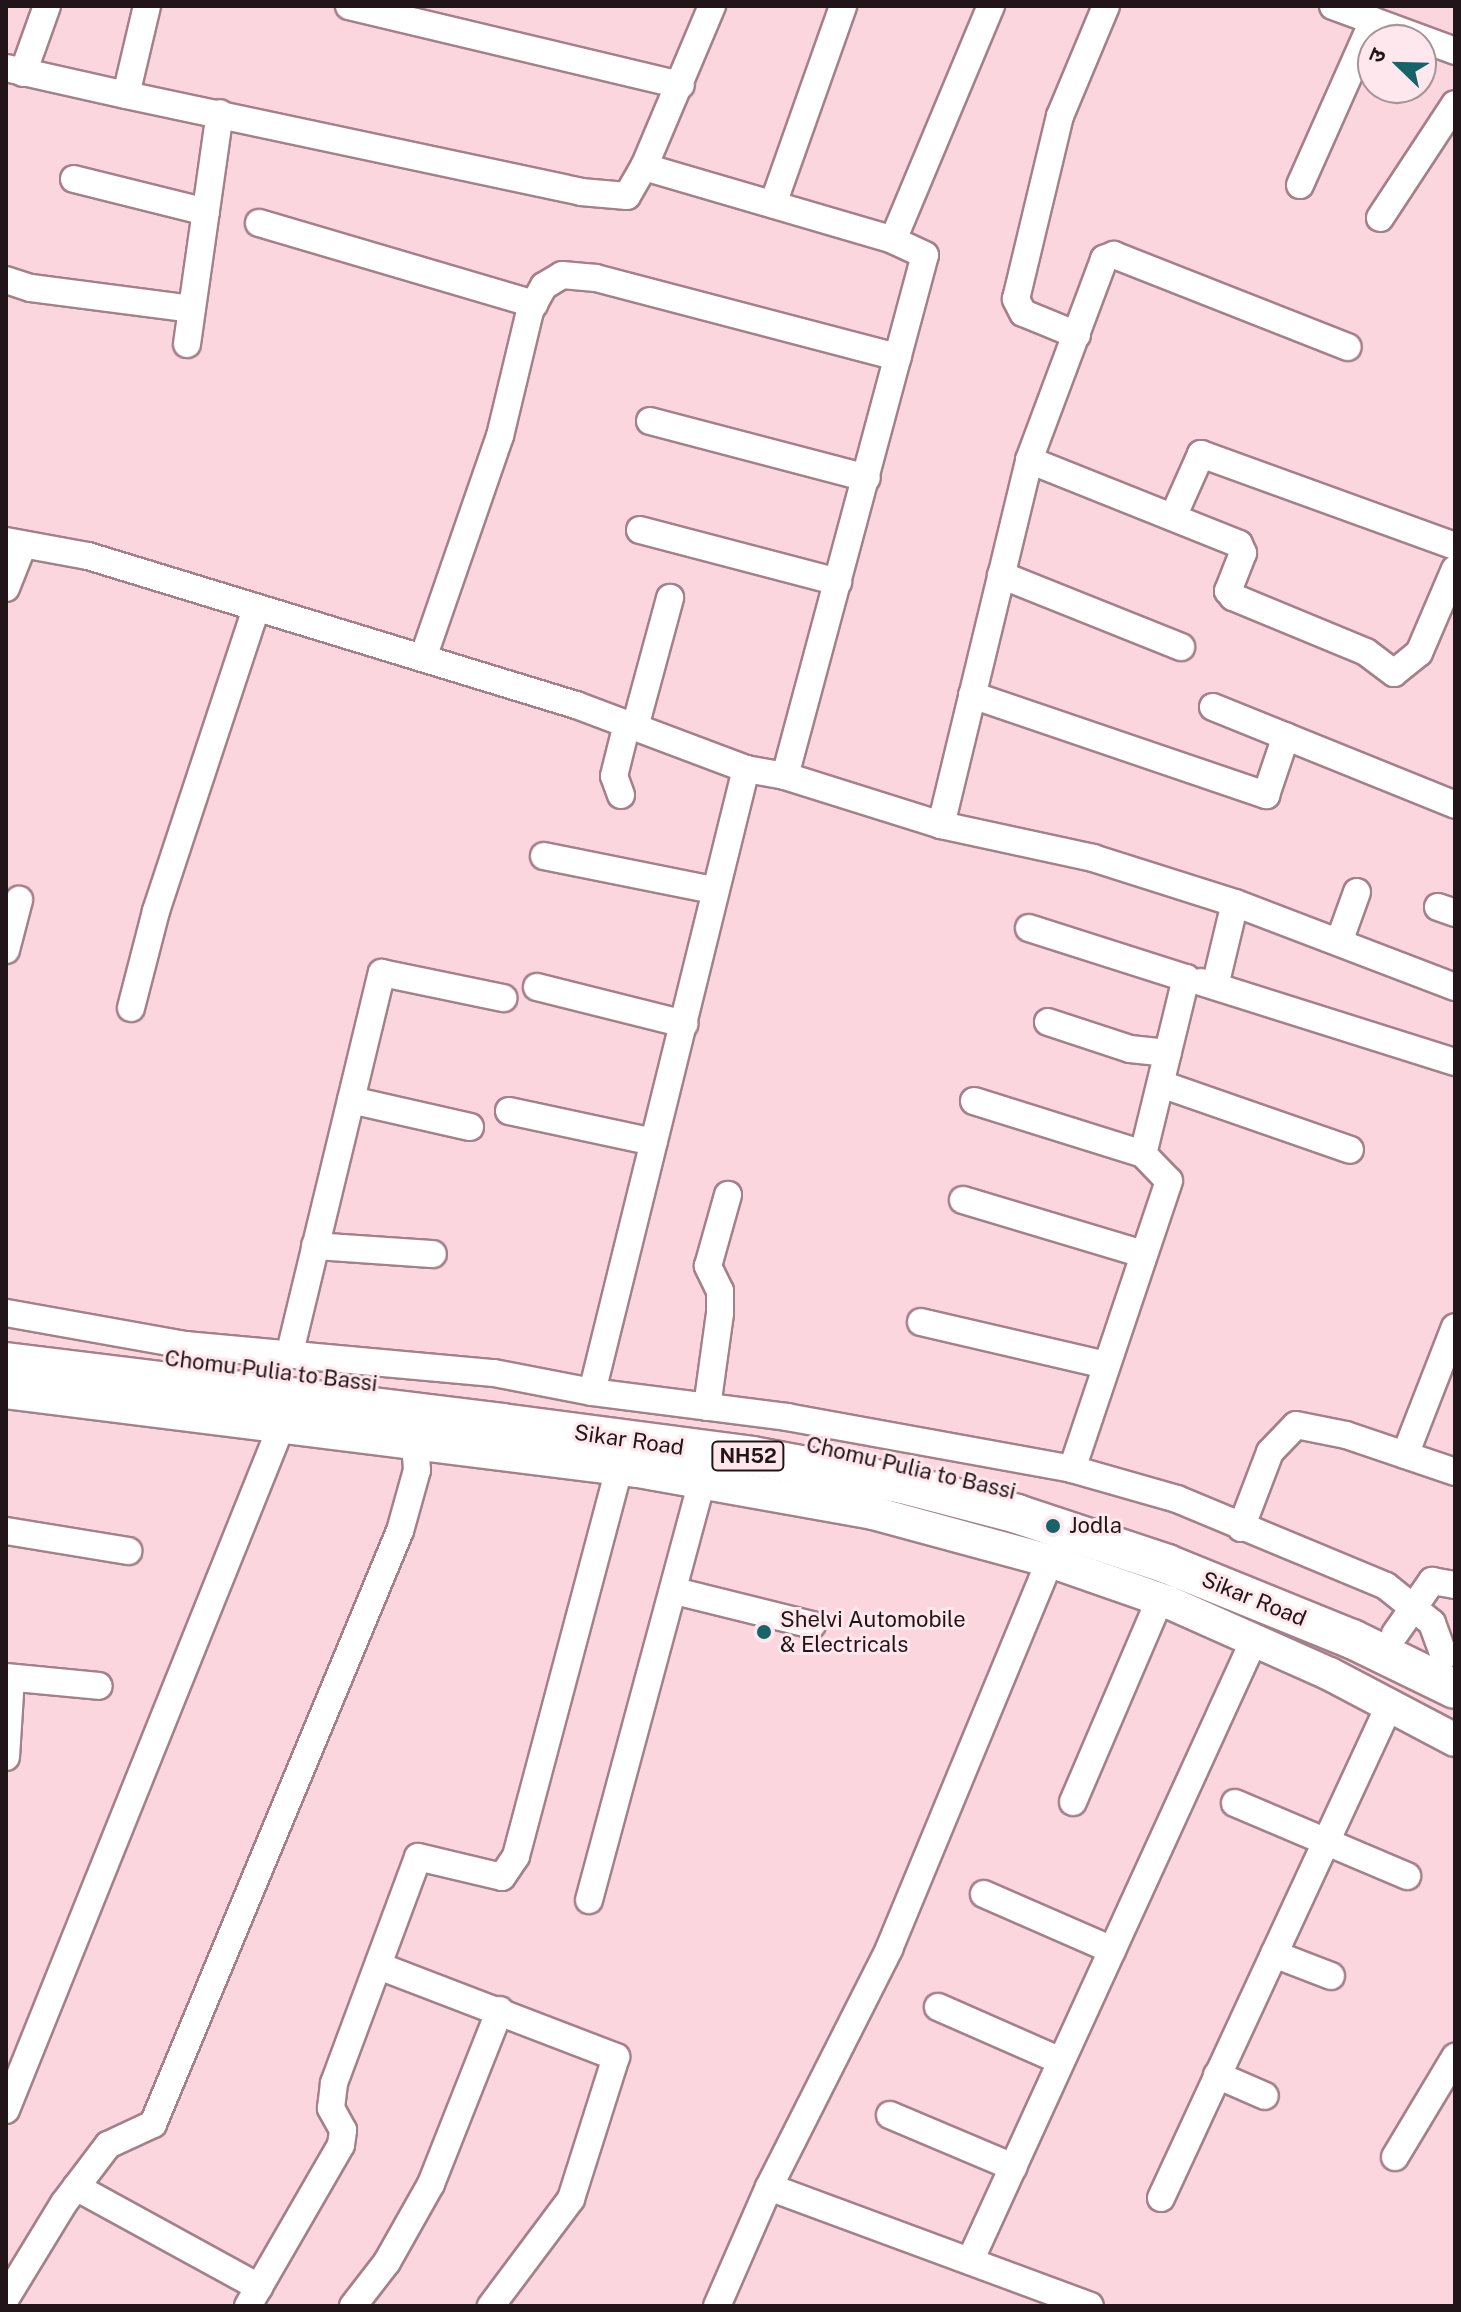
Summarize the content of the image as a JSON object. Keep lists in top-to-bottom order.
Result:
{
  "streets": {
    "highway": ["Chomu Pulia to Bassi", "Sikar Road", "NH52"]
  },
  "crossings": [
    ["Chomu Pulia to Bassi", "Sikar Road"]
  ],
  "places": ["Jodla", "Shelvi Automobile & Electricals"],
  "north": "top left"
}
